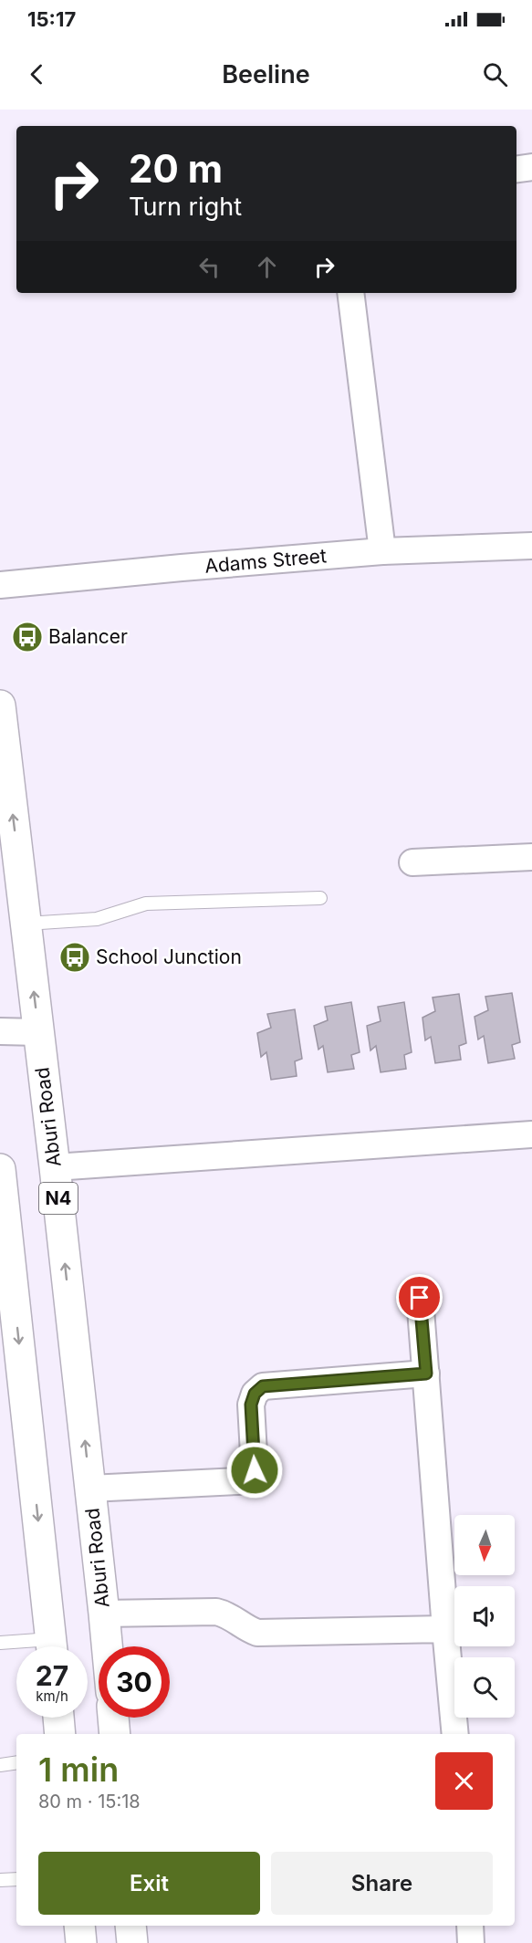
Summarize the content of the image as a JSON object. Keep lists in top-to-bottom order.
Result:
{
  "streets": {
    "highway": ["Aburi Road", "N4"],
    "street": ["Adams Street"]
  },
  "places": {
    "bus stop": ["Balancer", "School Junction"]
  },
  "north": "bottom",
  "page": {
    "status": "15:17",
    "header": "Beeline",
    "turn": ["20 m", "Turn right"],
    "speed": "27 km/h",
    "limit": "30",
    "heading": ["1 min", "80 m · 15:18"],
    "buttons": ["Exit", "Share"]
  }
}
